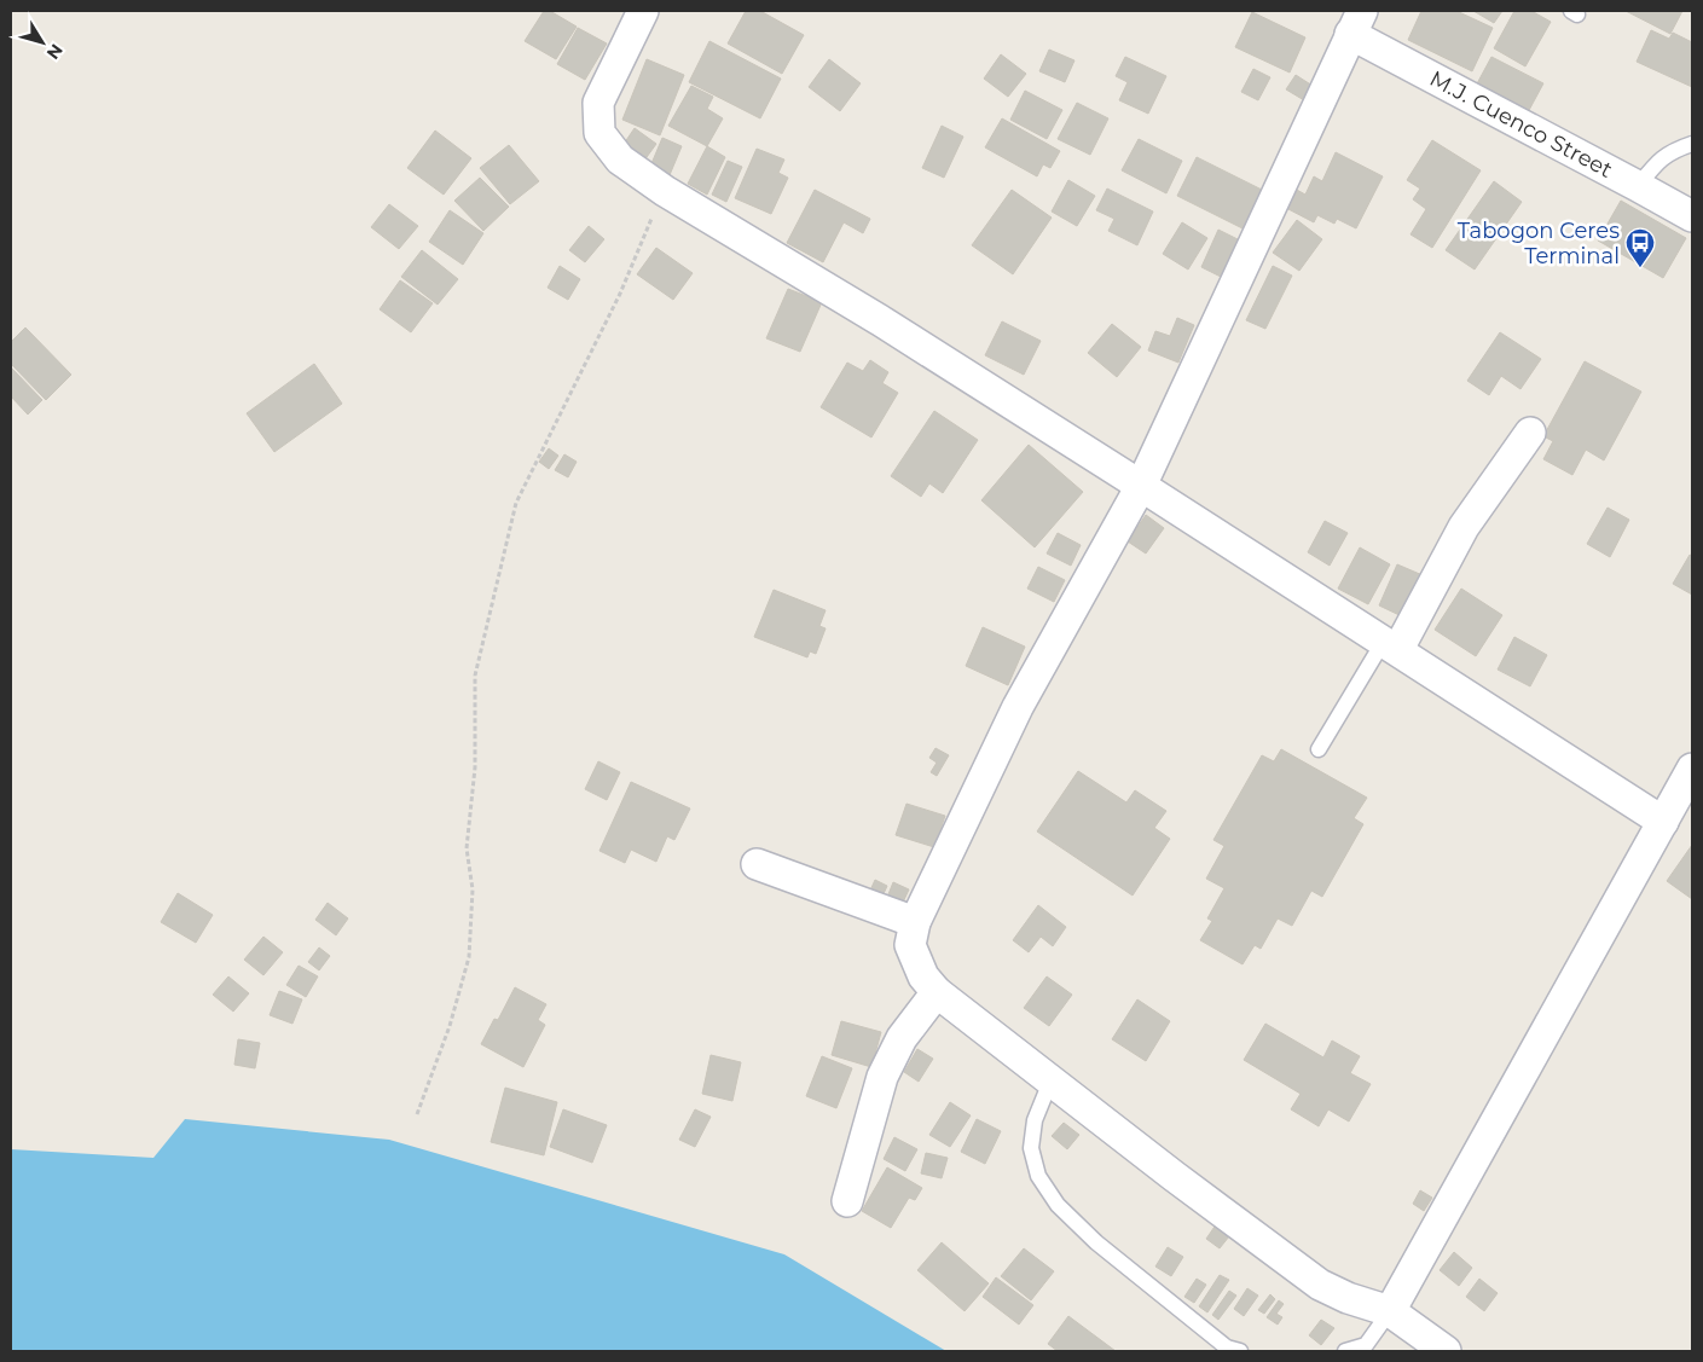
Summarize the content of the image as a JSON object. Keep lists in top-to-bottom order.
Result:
{
  "streets": {
    "street": ["M.J. Cuenco Street"]
  },
  "places": {
    "bus stop": ["Tabogon Ceres Terminal"]
  },
  "north": "bottom right"
}
